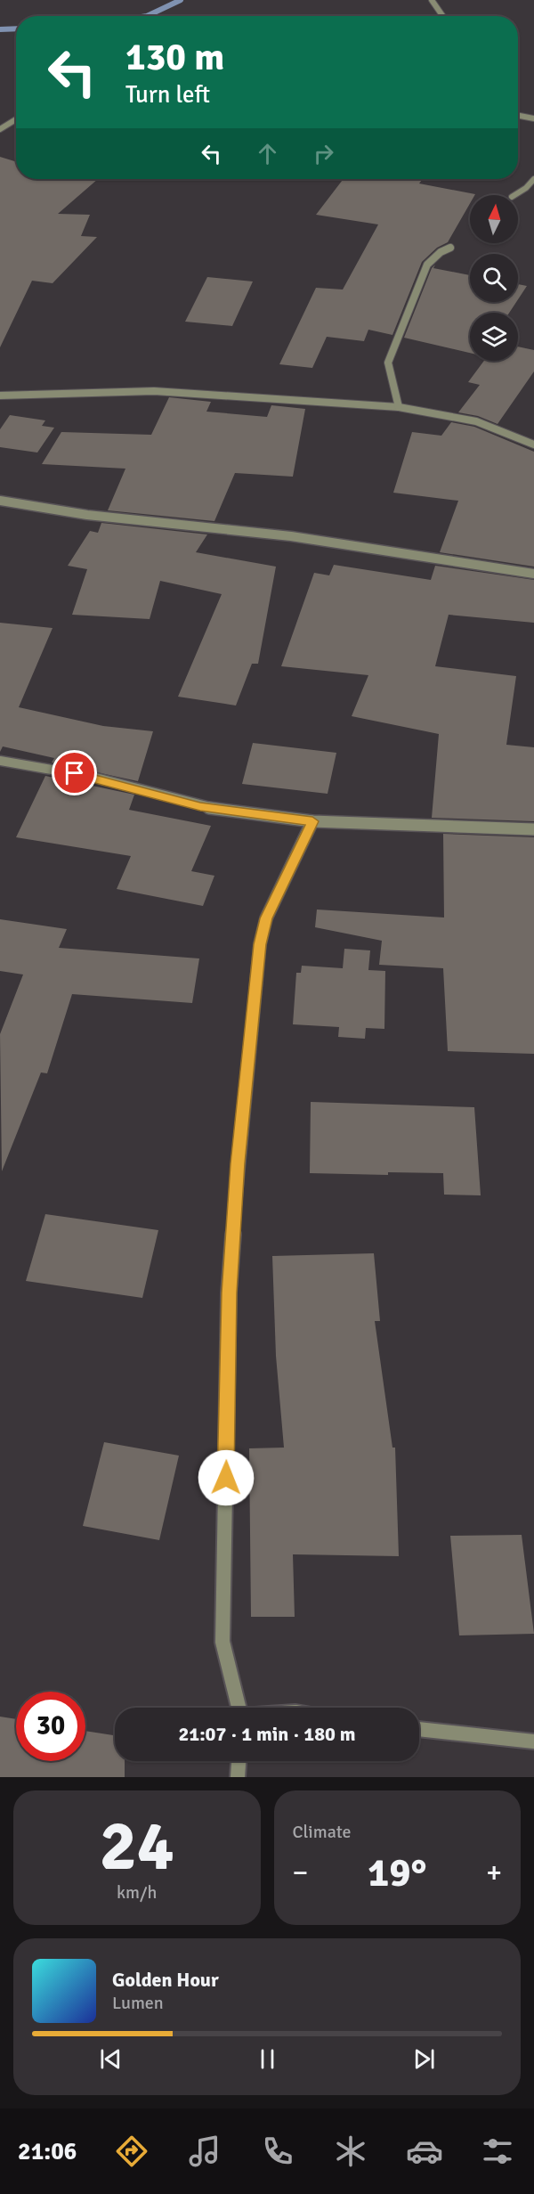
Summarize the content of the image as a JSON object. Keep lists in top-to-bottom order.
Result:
{
  "north": "top",
  "page": {
    "turn": ["130 m", "Turn left"],
    "limit": "30",
    "trip": "21:07 · 1 min · 180 m",
    "tile": [
      ["24", "km/h"],
      "Climate"
    ],
    "heat": ["−", "19°", "+"],
    "song": ["Golden Hour", "Lumen"],
    "tabs": "21:06"
  }
}
